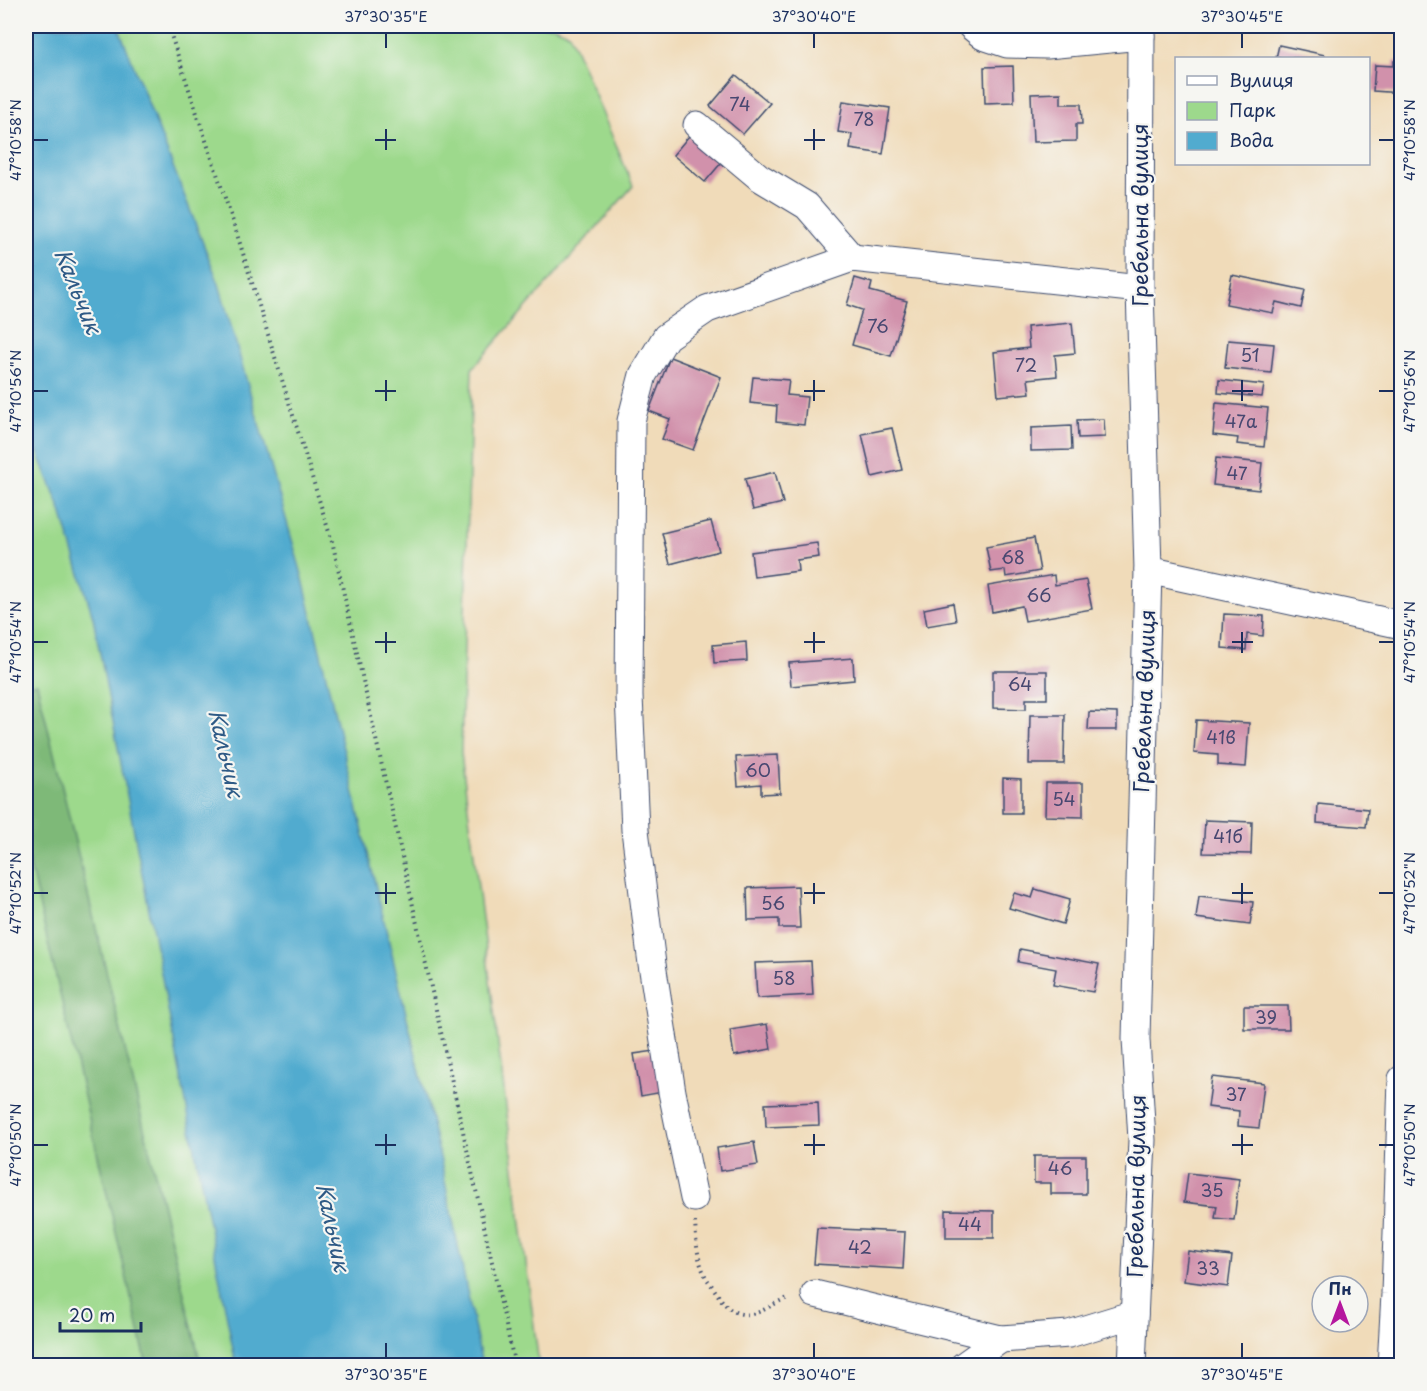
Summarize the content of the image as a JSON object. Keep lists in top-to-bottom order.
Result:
{
  "streets": {
    "street": ["Гребельна вулиця"]
  },
  "water": ["Кальчик"],
  "house_numbers": [
    "74",
    "78",
    "76",
    "51",
    "72",
    "47а",
    "47",
    "68",
    "66",
    "64",
    "41в",
    "60",
    "54",
    "41б",
    "56",
    "58",
    "39",
    "37",
    "46",
    "35",
    "44",
    "42",
    "33"
  ],
  "legend": ["Вулиця", "Парк", "Вода"],
  "scale_bar": "20 m",
  "north": "top",
  "coordinates": [
    "37°30'35\"E",
    "37°30'40\"E",
    "37°30'45\"E",
    "47°10'58\"N",
    "47°10'56\"N",
    "47°10'54\"N",
    "47°10'52\"N",
    "47°10'50\"N"
  ]
}
